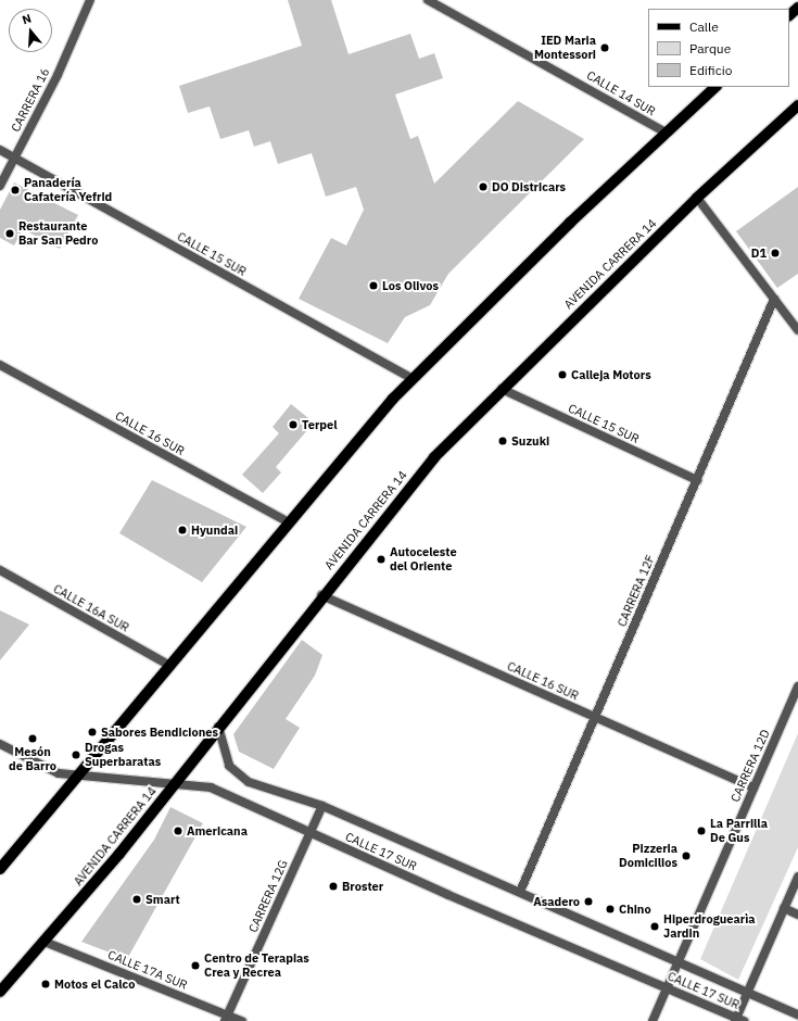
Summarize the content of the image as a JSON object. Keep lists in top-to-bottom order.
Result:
{
  "streets": {
    "main road": ["AVENIDA CARRERA 14"],
    "street": [
      "CALLE 14 SUR",
      "CARRERA 16",
      "CALLE 15 SUR",
      "CALLE 16 SUR",
      "CARRERA 12F",
      "CALLE 16A SUR",
      "CARRERA 12D",
      "CALLE 17 SUR",
      "CARRERA 12G",
      "CALLE 17A SUR"
    ]
  },
  "crossings": [
    ["CARRERA 16", "CALLE 15 SUR"],
    ["CALLE 15 SUR", "AVENIDA CARRERA 14"],
    ["CALLE 15 SUR", "CARRERA 12F"],
    ["AVENIDA CARRERA 14", "CALLE 16 SUR"],
    ["AVENIDA CARRERA 14", "CALLE 17 SUR"],
    ["AVENIDA CARRERA 14", "CALLE 17A SUR"],
    ["CALLE 16 SUR", "CARRERA 12F"],
    ["CALLE 16 SUR", "CARRERA 12D"],
    ["CARRERA 12F", "CALLE 17 SUR"],
    ["CARRERA 12D", "CALLE 17 SUR"],
    ["CALLE 17 SUR", "CARRERA 12G"],
    ["CARRERA 12G", "CALLE 17A SUR"]
  ],
  "places": [
    "IED Maria Montessori",
    "DO Districars",
    "Panadería Cafatería Yefrid",
    "Restaurante Bar San Pedro",
    "D1",
    "Los Olivos",
    "Calleja Motors",
    "Terpel",
    "Suzuki",
    "Hyundai",
    "Autoceleste del Oriente",
    "Sabores Bendiciones",
    "Mesón de Barro",
    "Drogas Superbaratas",
    "Americana",
    "La Parrilla De Gus",
    "Pizzeria Domicilios",
    "Broster",
    "Smart",
    "Asadero",
    "Chino",
    "Hiperdroguearìa Jardin",
    "Centro de Terapias Crea y Recrea",
    "Motos el Calco"
  ],
  "legend": ["Calle", "Parque", "Edificio"],
  "north": "top"
}
